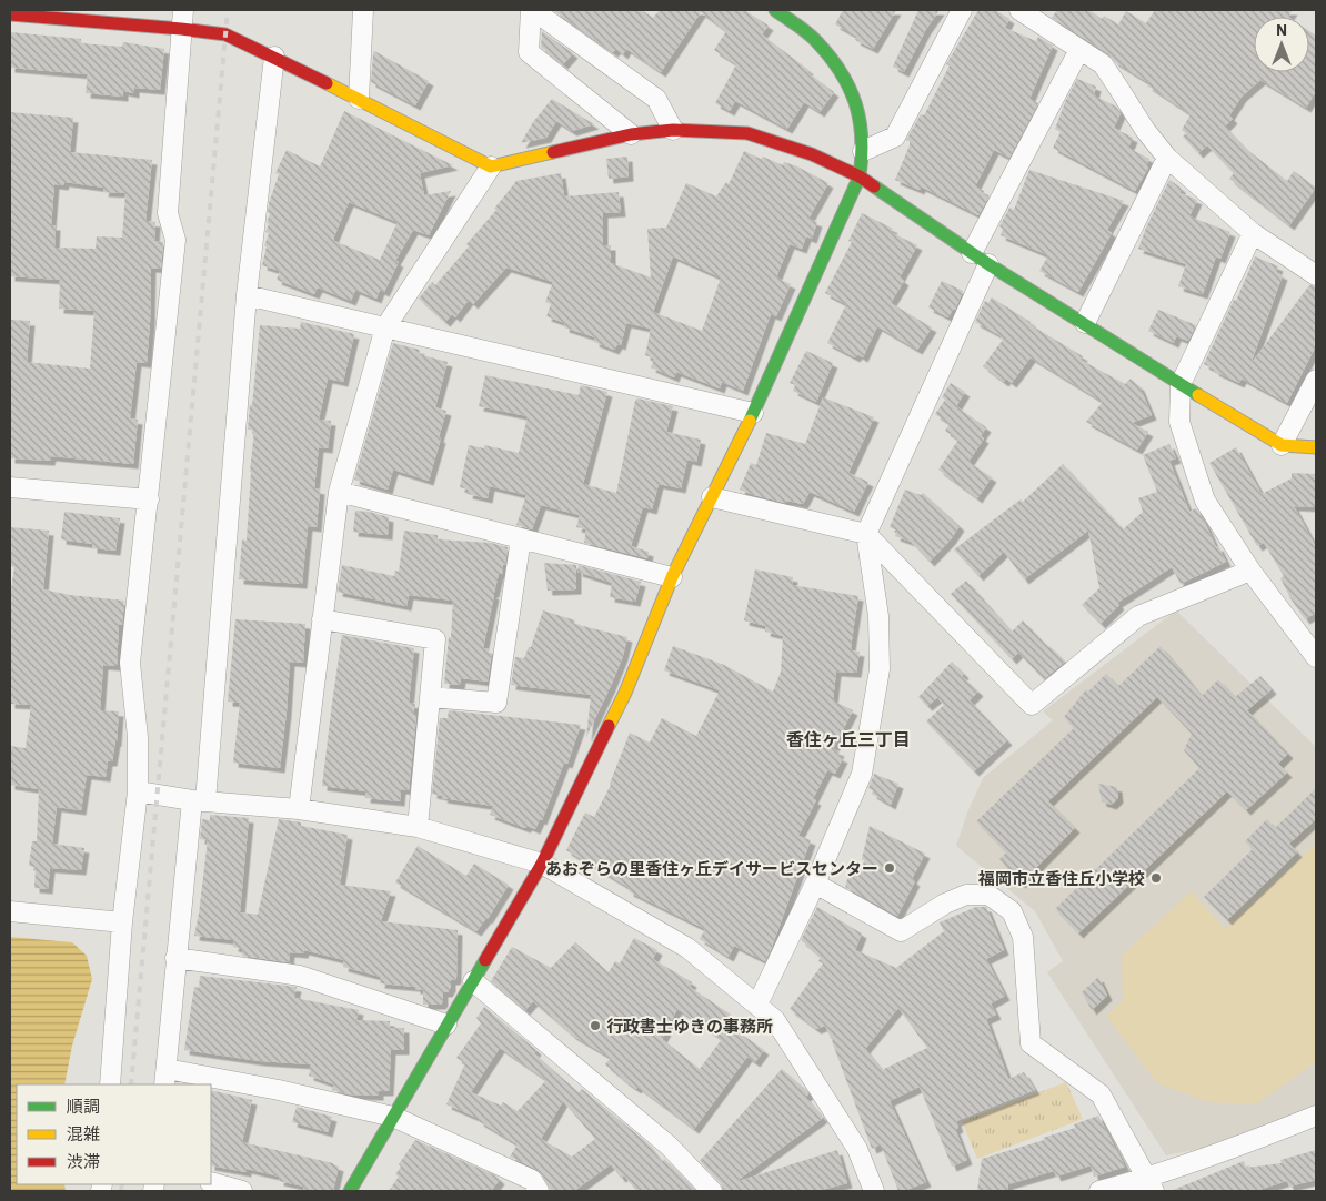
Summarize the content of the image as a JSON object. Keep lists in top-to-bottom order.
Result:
{
  "districts": ["香住ヶ丘三丁目"],
  "places": ["あおぞらの里香住ヶ丘デイサービスセンター", "福岡市立香住丘小学校", "行政書士ゆきの事務所"],
  "legend": ["順調", "混雑", "渋滞"],
  "north": "top"
}
